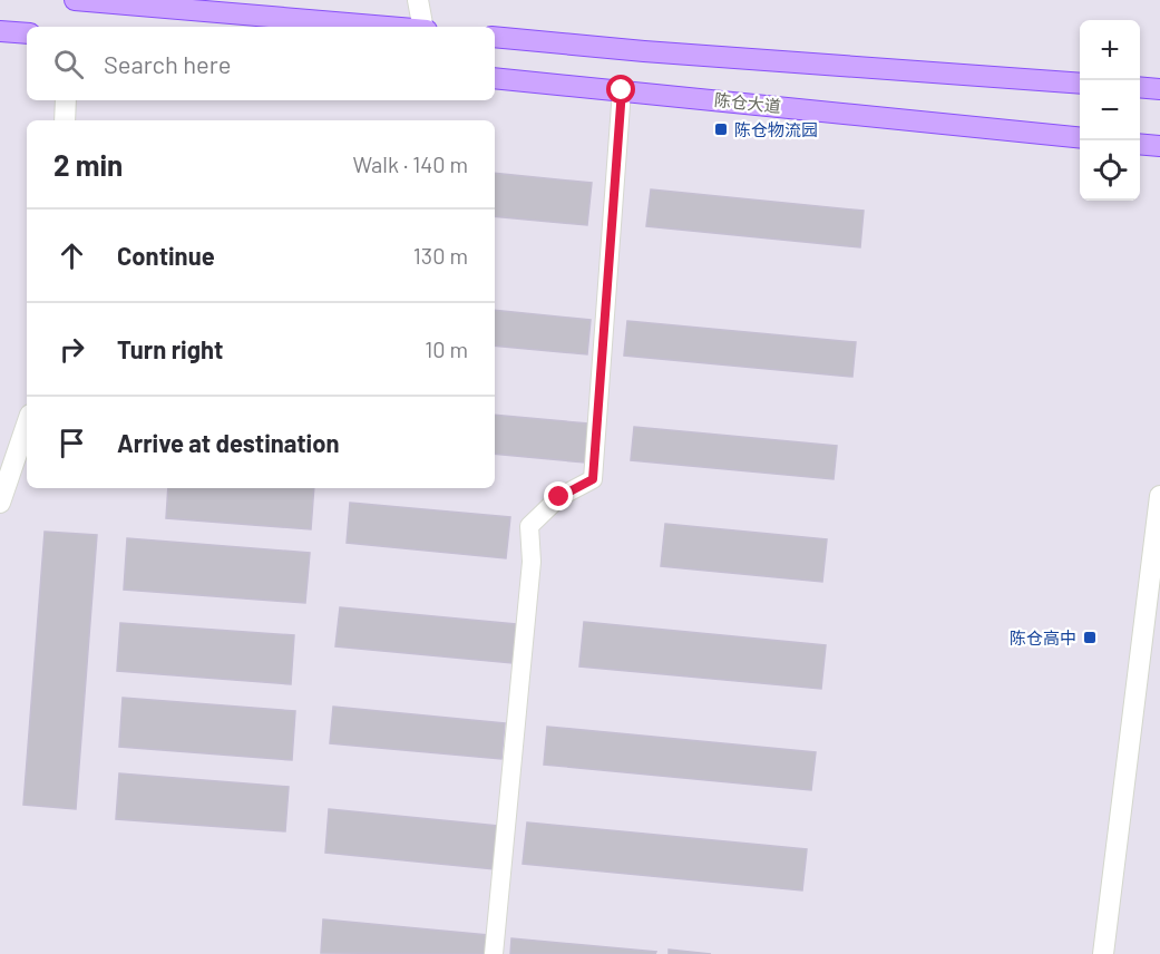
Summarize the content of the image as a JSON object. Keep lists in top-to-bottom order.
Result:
{
  "streets": {
    "main road": ["陈仓大道"]
  },
  "places": {
    "transit": ["陈仓物流园", "陈仓高中"]
  },
  "page": {
    "map_buttons": ["+", "−"],
    "search": "Search here",
    "heading": ["2 min", "Walk · 140 m"],
    "list": [
      ["Continue", "130 m"],
      ["Turn right", "10 m"],
      "Arrive at destination"
    ]
  }
}
